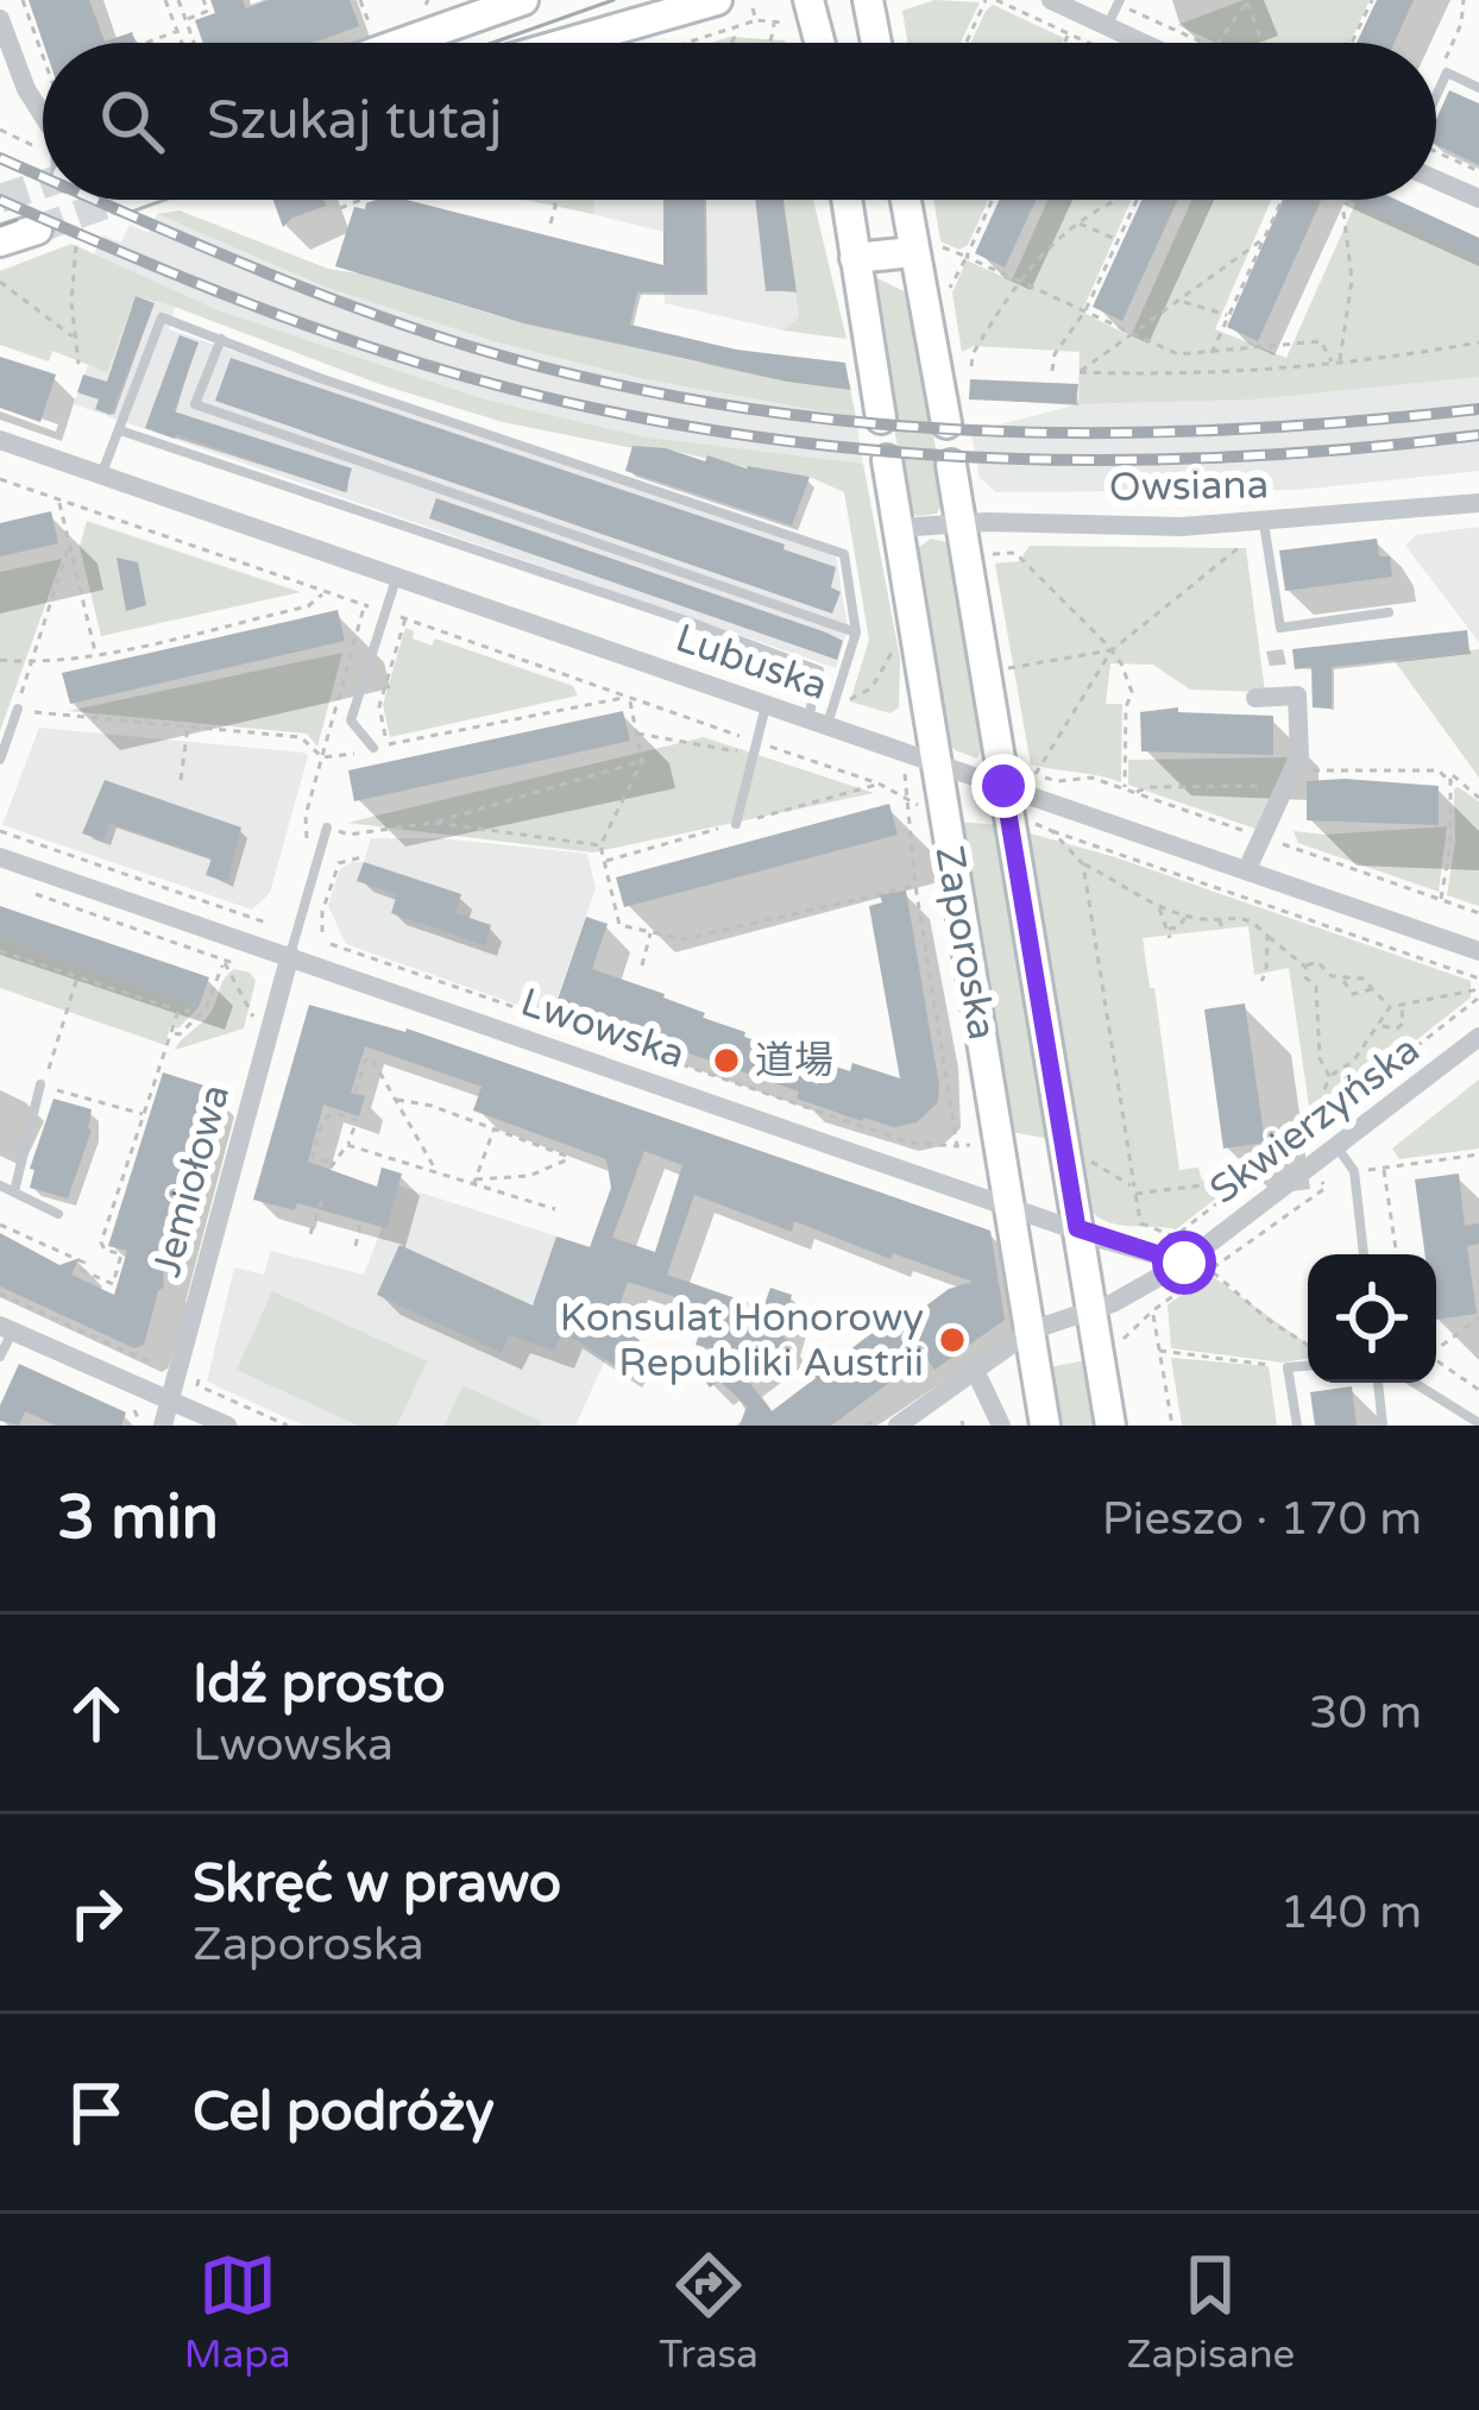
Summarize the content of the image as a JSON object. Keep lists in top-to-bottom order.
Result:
{
  "streets": {
    "main road": ["Zaporoska"],
    "street": [
      "Owsiana",
      "Lubuska",
      "Lwowska",
      "Skwierzyńska",
      "Jemiołowa"
    ]
  },
  "crossings": [
    ["Owsiana", "Zaporoska"],
    ["Lubuska", "Zaporoska"],
    ["Zaporoska", "Lwowska"],
    ["Zaporoska", "Skwierzyńska"],
    ["Lwowska", "Skwierzyńska"],
    ["Lwowska", "Jemiołowa"]
  ],
  "places": ["道場", "Konsulat Honorowy Republiki Austrii"],
  "page": {
    "search": "Szukaj tutaj",
    "heading": ["3 min", "Pieszo · 170 m"],
    "list": [
      ["Idź prosto", "Lwowska", "30 m"],
      ["Skręć w prawo", "Zaporoska", "140 m"],
      "Cel podróży"
    ],
    "nav": ["Mapa", "Trasa", "Zapisane"]
  }
}
